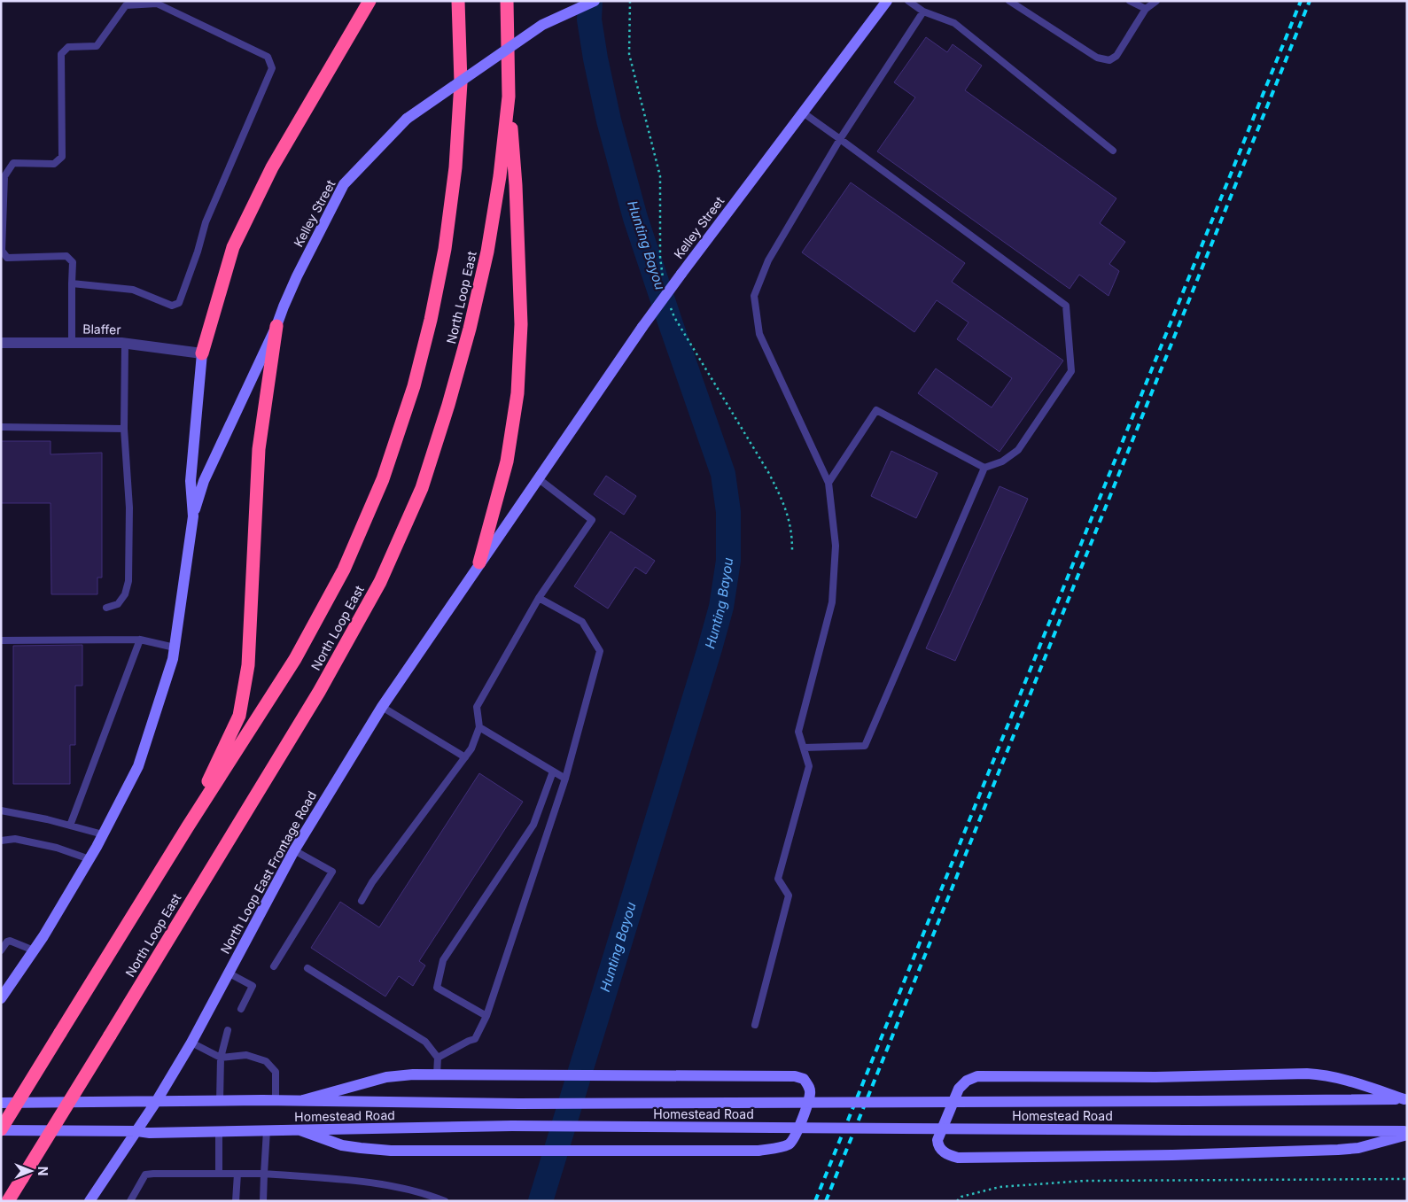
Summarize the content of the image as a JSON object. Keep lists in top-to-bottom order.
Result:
{
  "streets": {
    "highway": ["North Loop East"],
    "main road": ["Kelley Street", "North Loop East Frontage Road", "Homestead Road"],
    "street": ["Blaffer"]
  },
  "crossings": [
    ["Kelley Street", "North Loop East Frontage Road"],
    ["North Loop East", "Homestead Road"],
    ["North Loop East Frontage Road", "Homestead Road"]
  ],
  "water": ["Hunting Bayou"],
  "north": "right"
}
